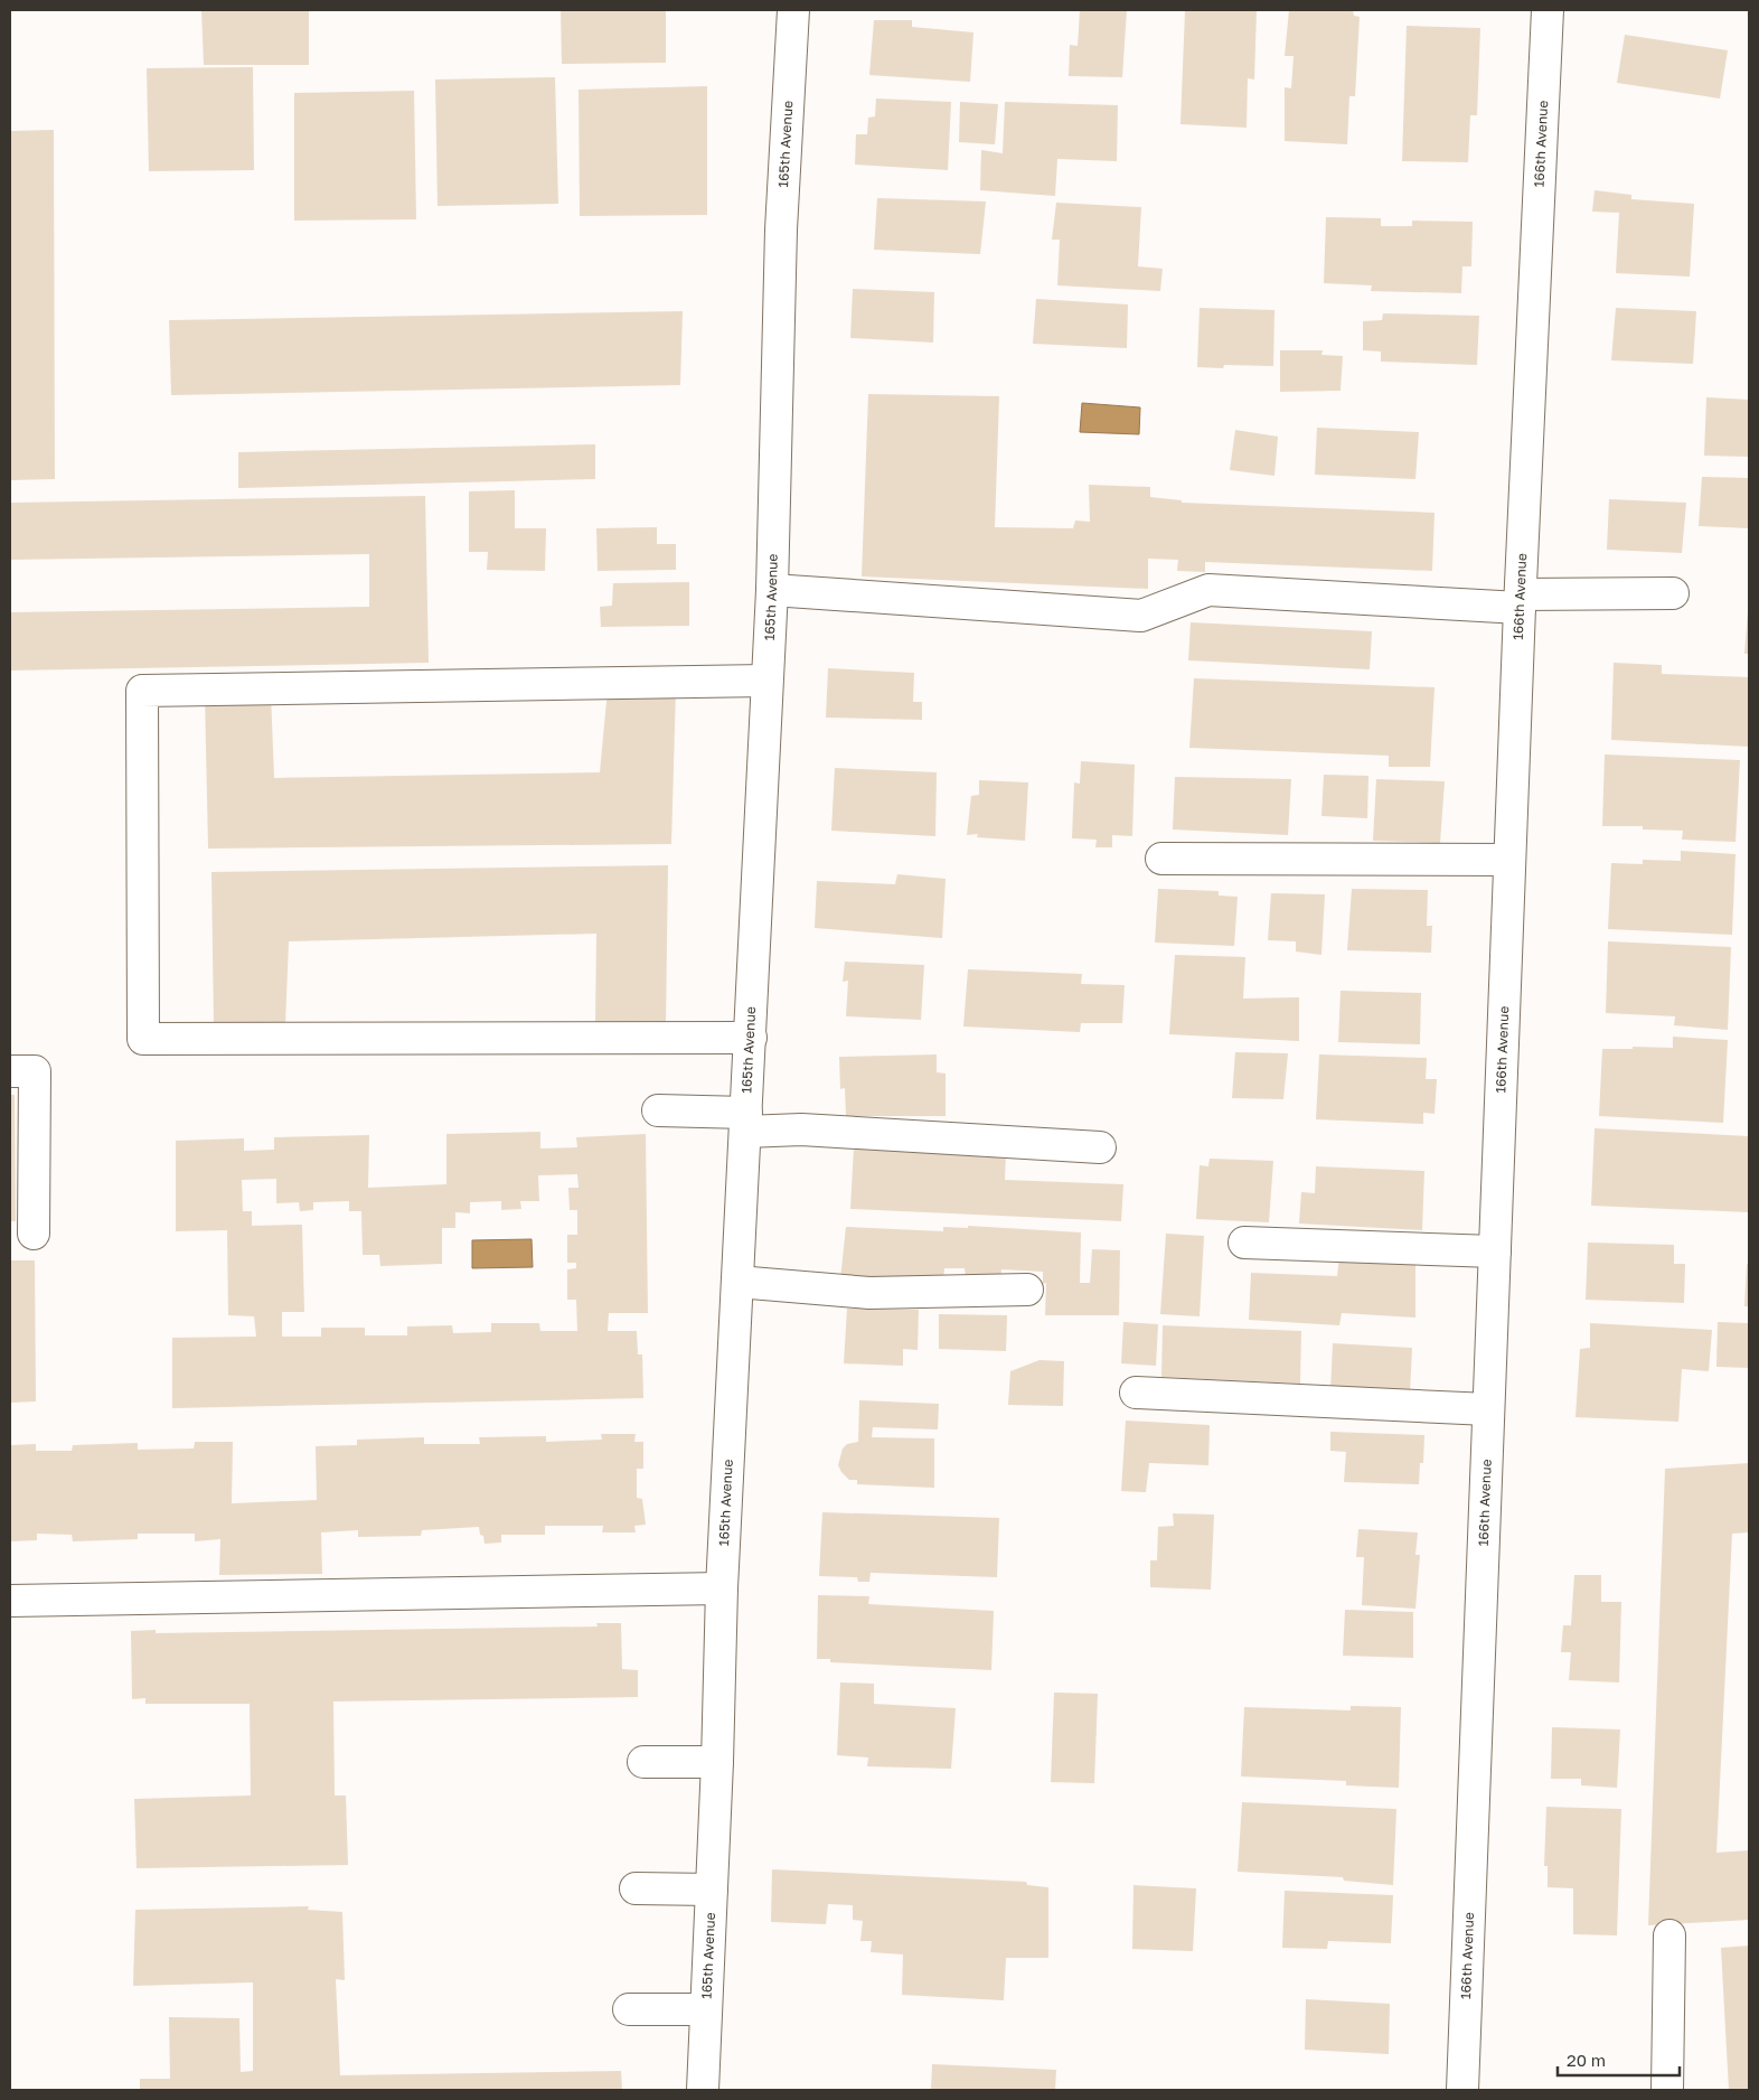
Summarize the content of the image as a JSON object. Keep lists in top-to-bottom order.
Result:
{
  "streets": {
    "street": ["165th Avenue", "166th Avenue"]
  },
  "scale_bar": "20 m"
}
